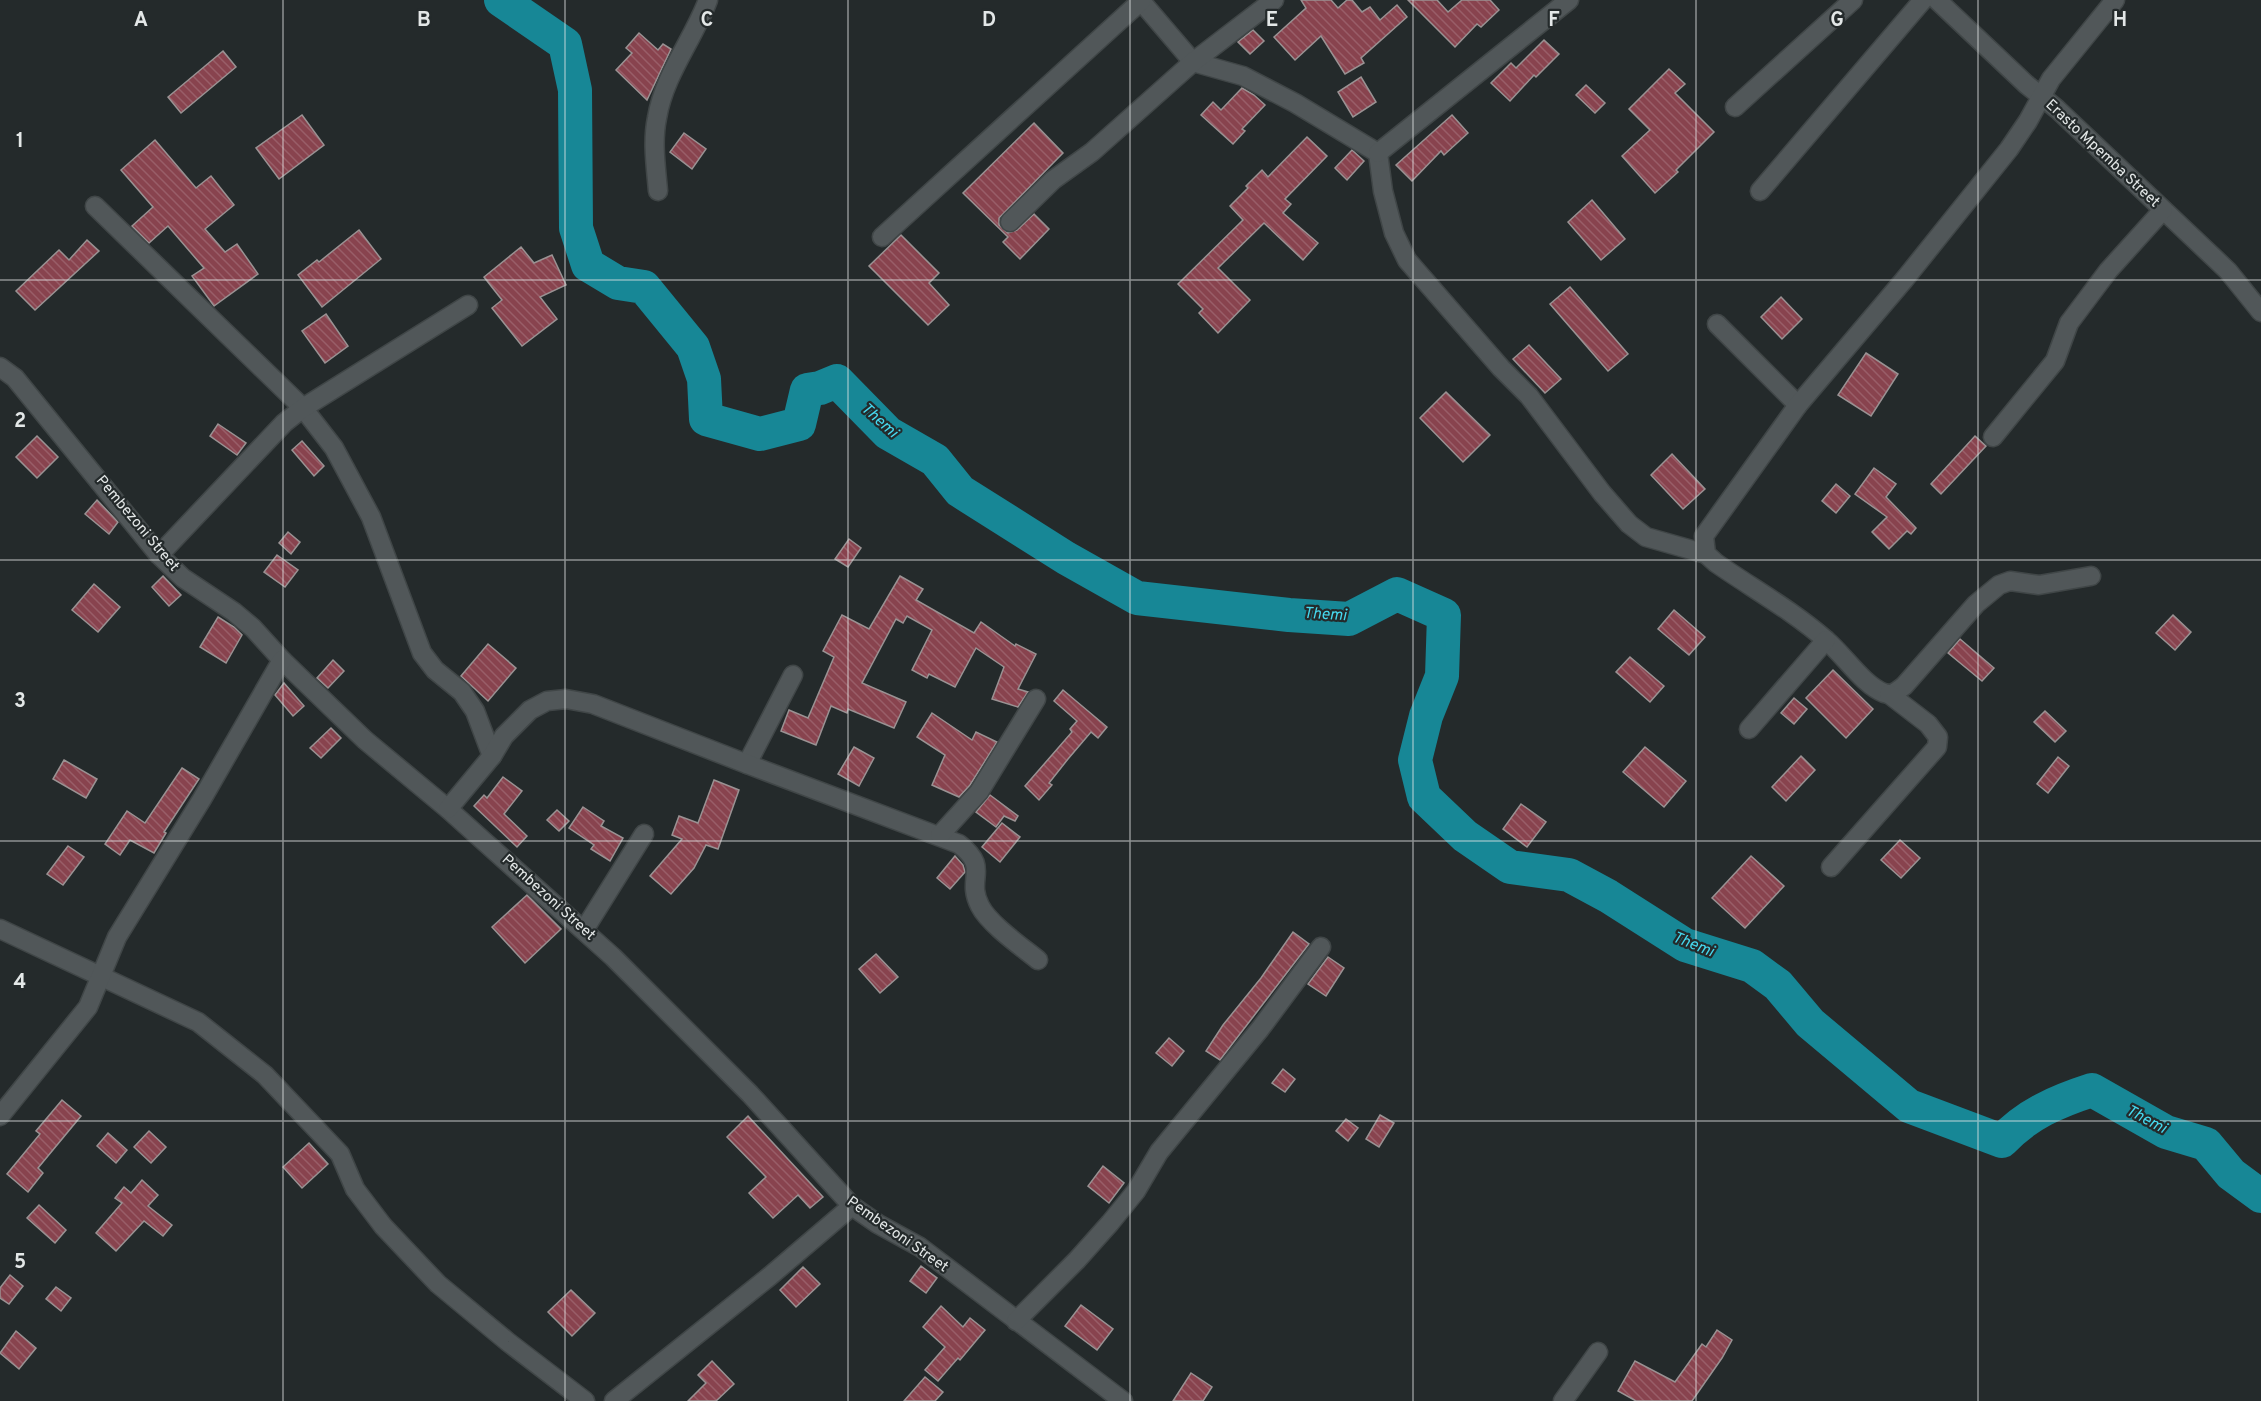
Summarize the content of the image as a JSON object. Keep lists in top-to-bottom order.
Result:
{
  "streets": {
    "street": ["Erasto Mpemba Street", "Pembezoni Street"]
  },
  "water": ["Themi"],
  "grid": {
    "columns": [
      "A",
      "B",
      "C",
      "D",
      "E",
      "F",
      "G",
      "H"
    ],
    "rows": [
      "1",
      "2",
      "3",
      "4",
      "5"
    ]
  }
}
